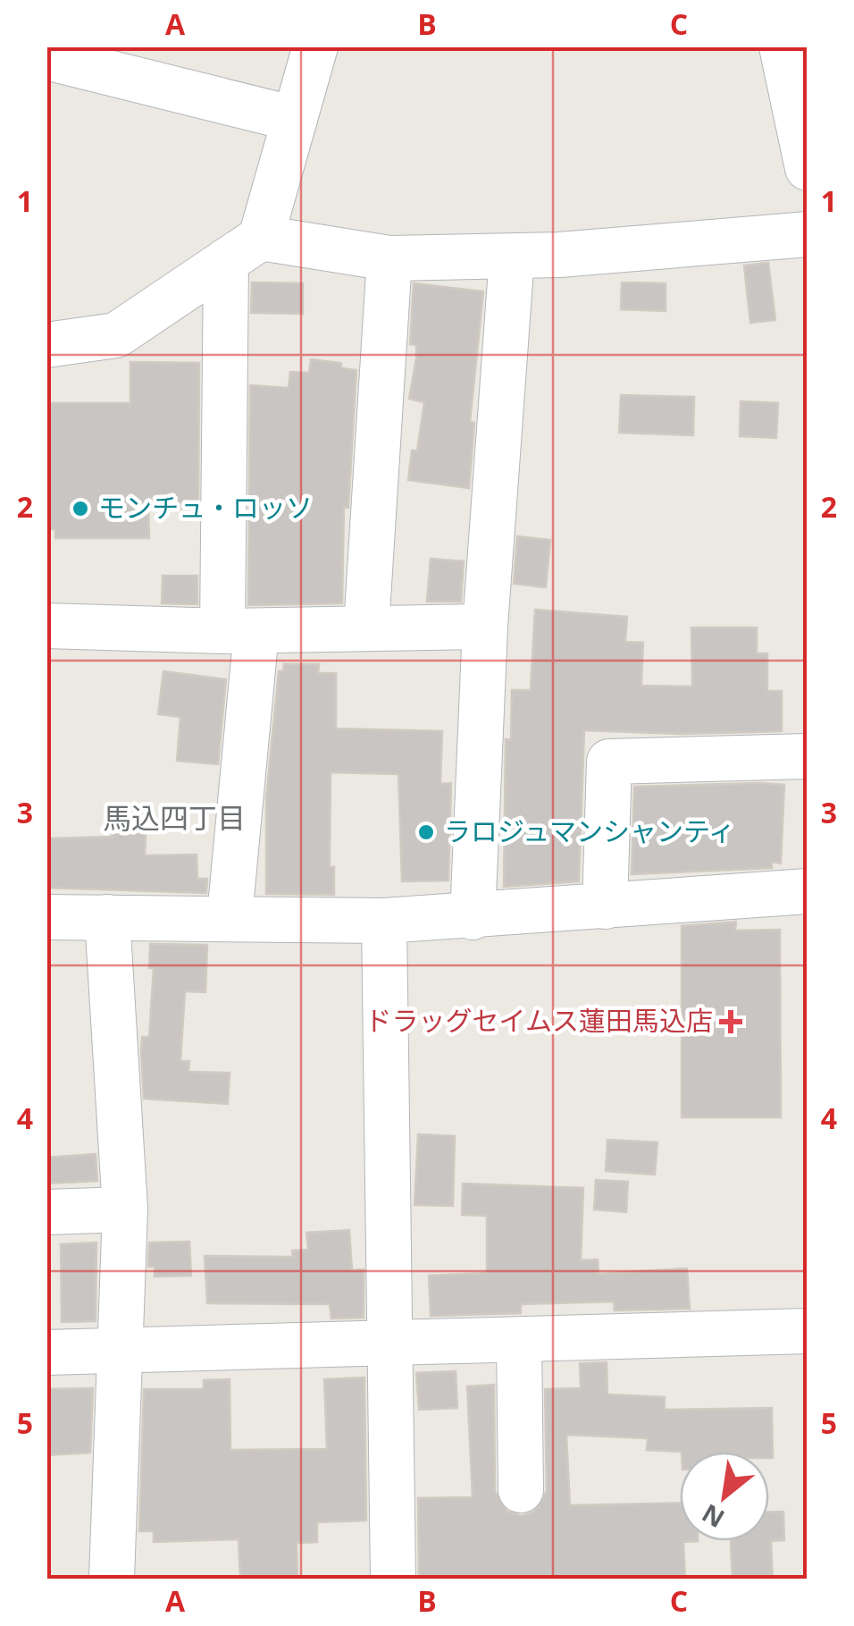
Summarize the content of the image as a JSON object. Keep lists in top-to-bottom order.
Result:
{
  "districts": ["馬込四丁目"],
  "places": {
    "other": ["モンチュ・ロッソ", "ラロジュマンシャンティ"],
    "health": ["ドラッグセイムス蓮田馬込店"]
  },
  "north": "bottom left",
  "grid": {
    "columns": ["A", "B", "C"],
    "rows": [
      "1",
      "2",
      "3",
      "4",
      "5"
    ]
  }
}
